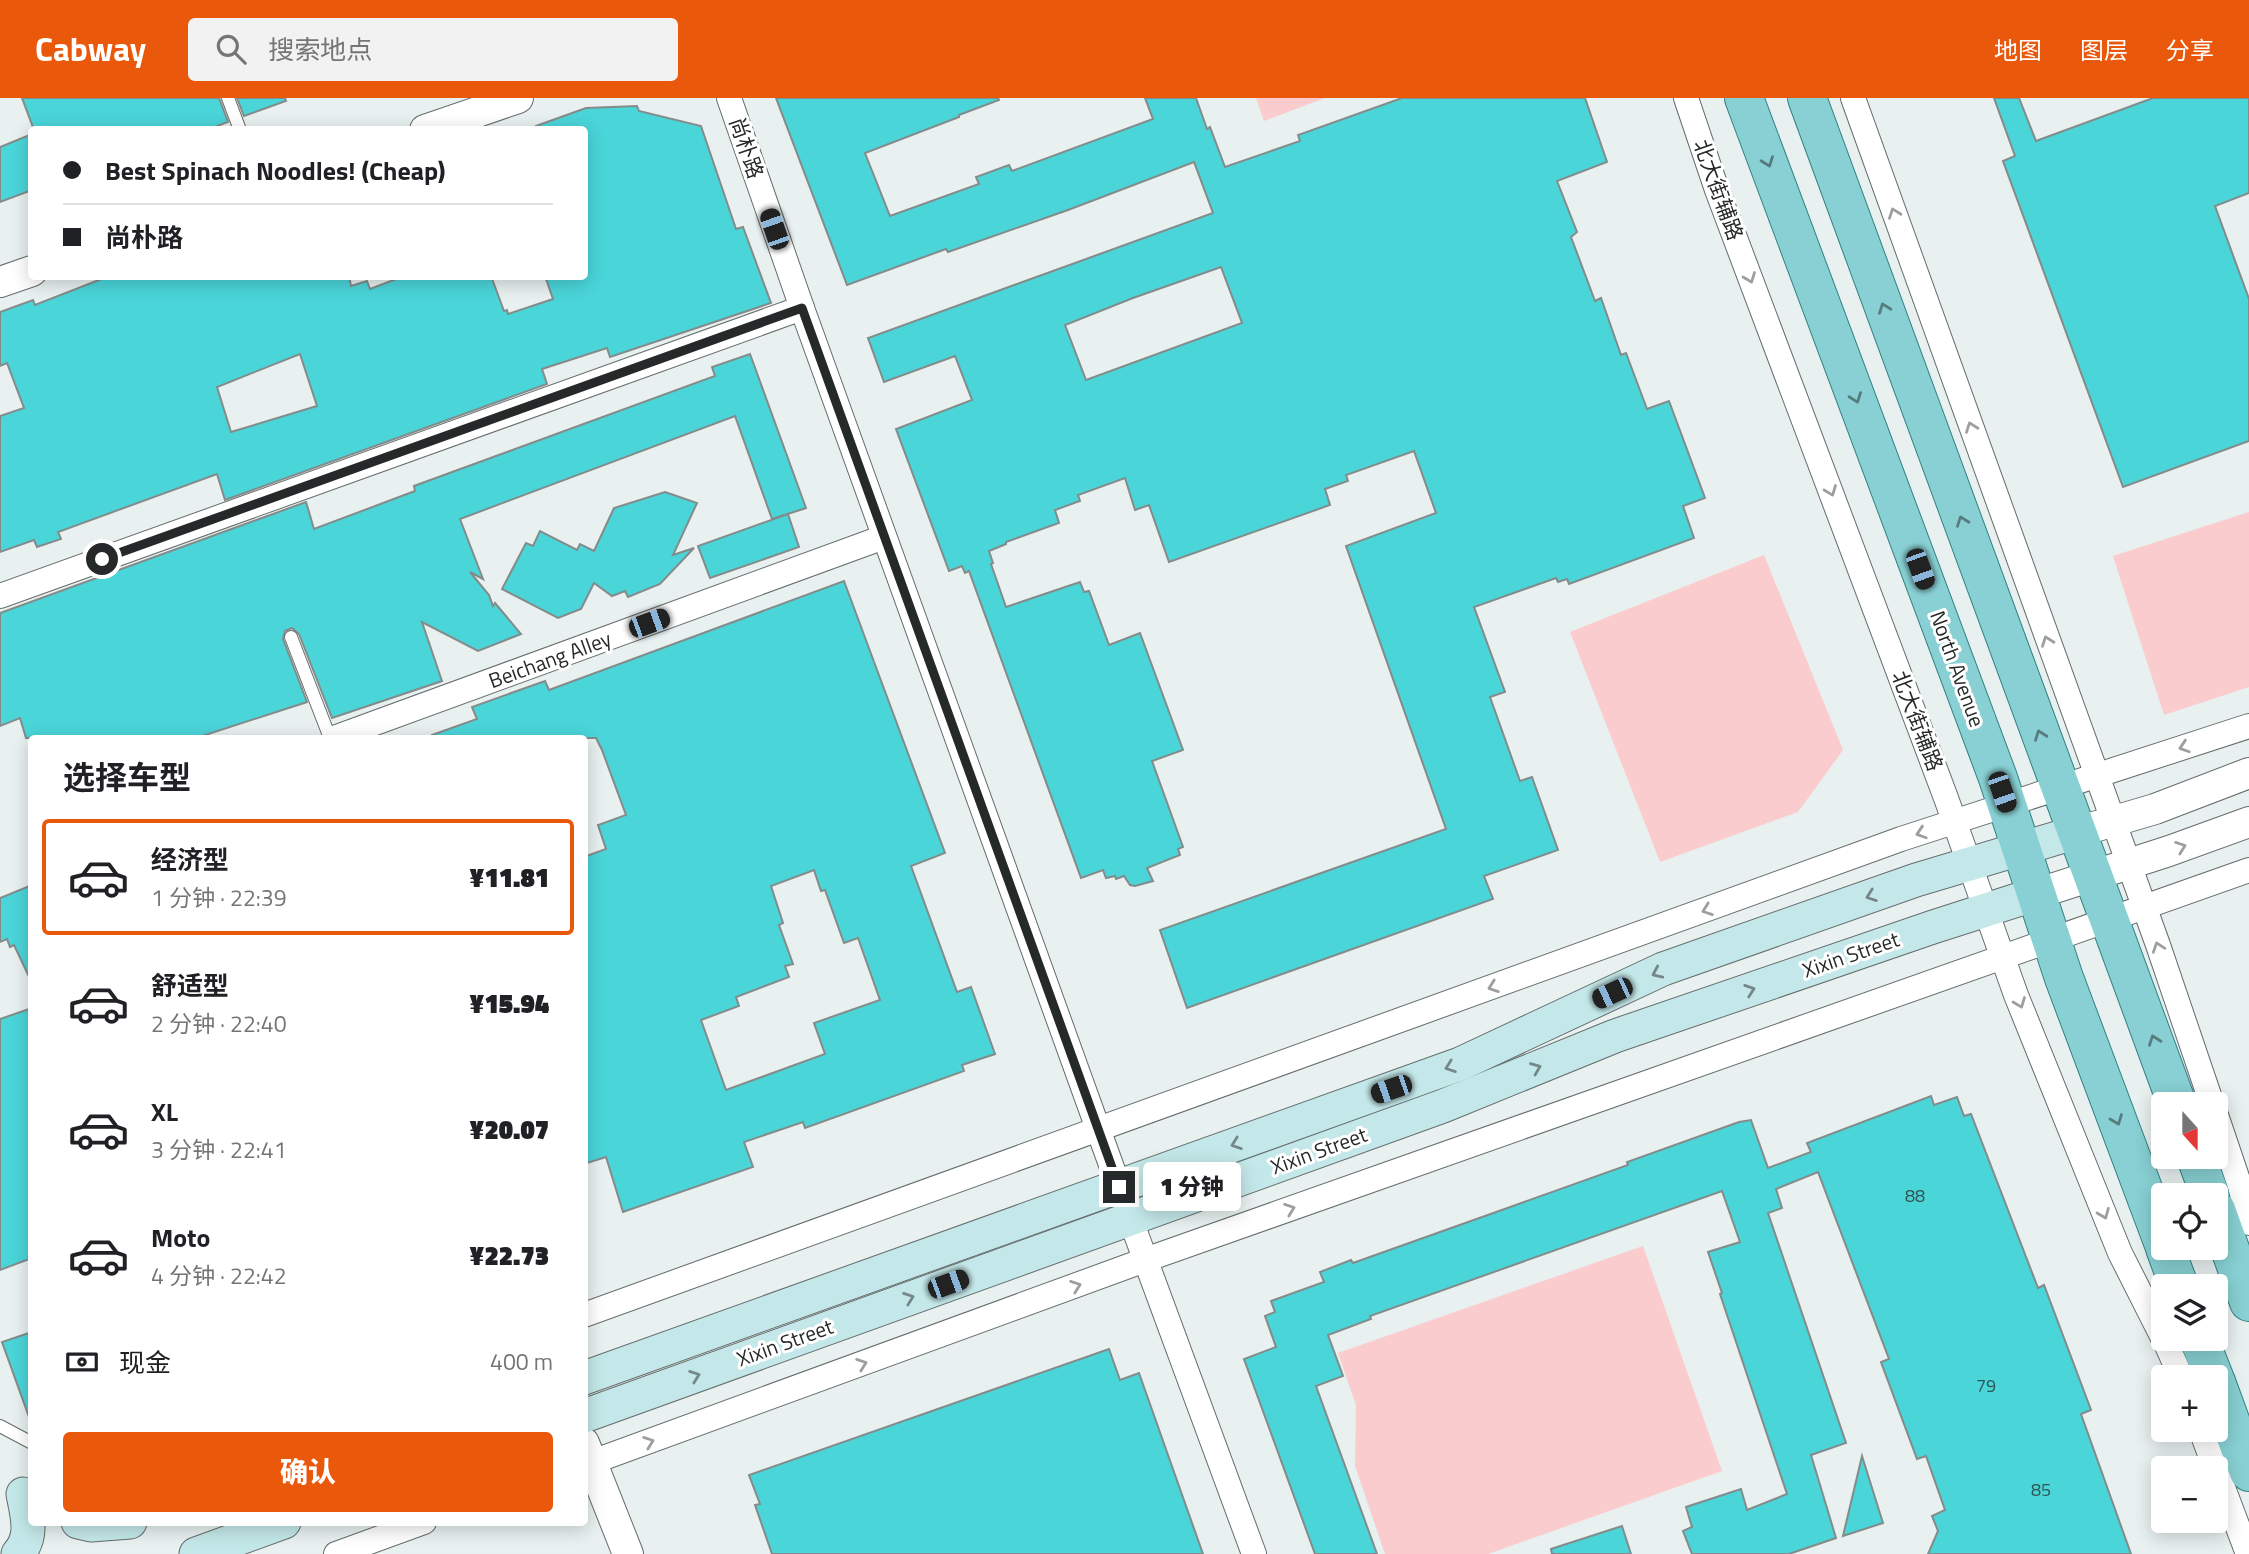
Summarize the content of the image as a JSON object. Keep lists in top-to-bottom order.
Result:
{
  "streets": {
    "main road": ["North Avenue", "Xixin Street"],
    "street": ["尚朴路", "北大街辅路", "Beichang Alley"]
  },
  "crossings": [
    ["尚朴路", "Beichang Alley"],
    ["尚朴路", "Xixin Street"],
    ["北大街辅路", "Xixin Street"],
    ["North Avenue", "Xixin Street"]
  ],
  "house_numbers": ["88", "79", "85"],
  "north": "bottom",
  "page": {
    "header": "Cabway",
    "search": "搜索地点",
    "nav": ["地图", "图层", "分享"],
    "banner": ["Best Spinach Noodles! (Cheap)", "尚朴路"],
    "heading": "选择车型",
    "list": [
      {
        "name": "经济型",
        "note": "1 分钟 · 22:39",
        "value": "¥11.81"
      },
      {
        "name": "舒适型",
        "note": "2 分钟 · 22:40",
        "value": "¥15.94"
      },
      {
        "name": "XL",
        "note": "3 分钟 · 22:41",
        "value": "¥20.07"
      },
      {
        "name": "Moto",
        "note": "4 分钟 · 22:42",
        "value": "¥22.73"
      }
    ],
    "map_buttons": ["+", "−"],
    "bubble": "1 分钟",
    "pay": ["现金", "400 m"],
    "buttons": "确认"
  }
}
